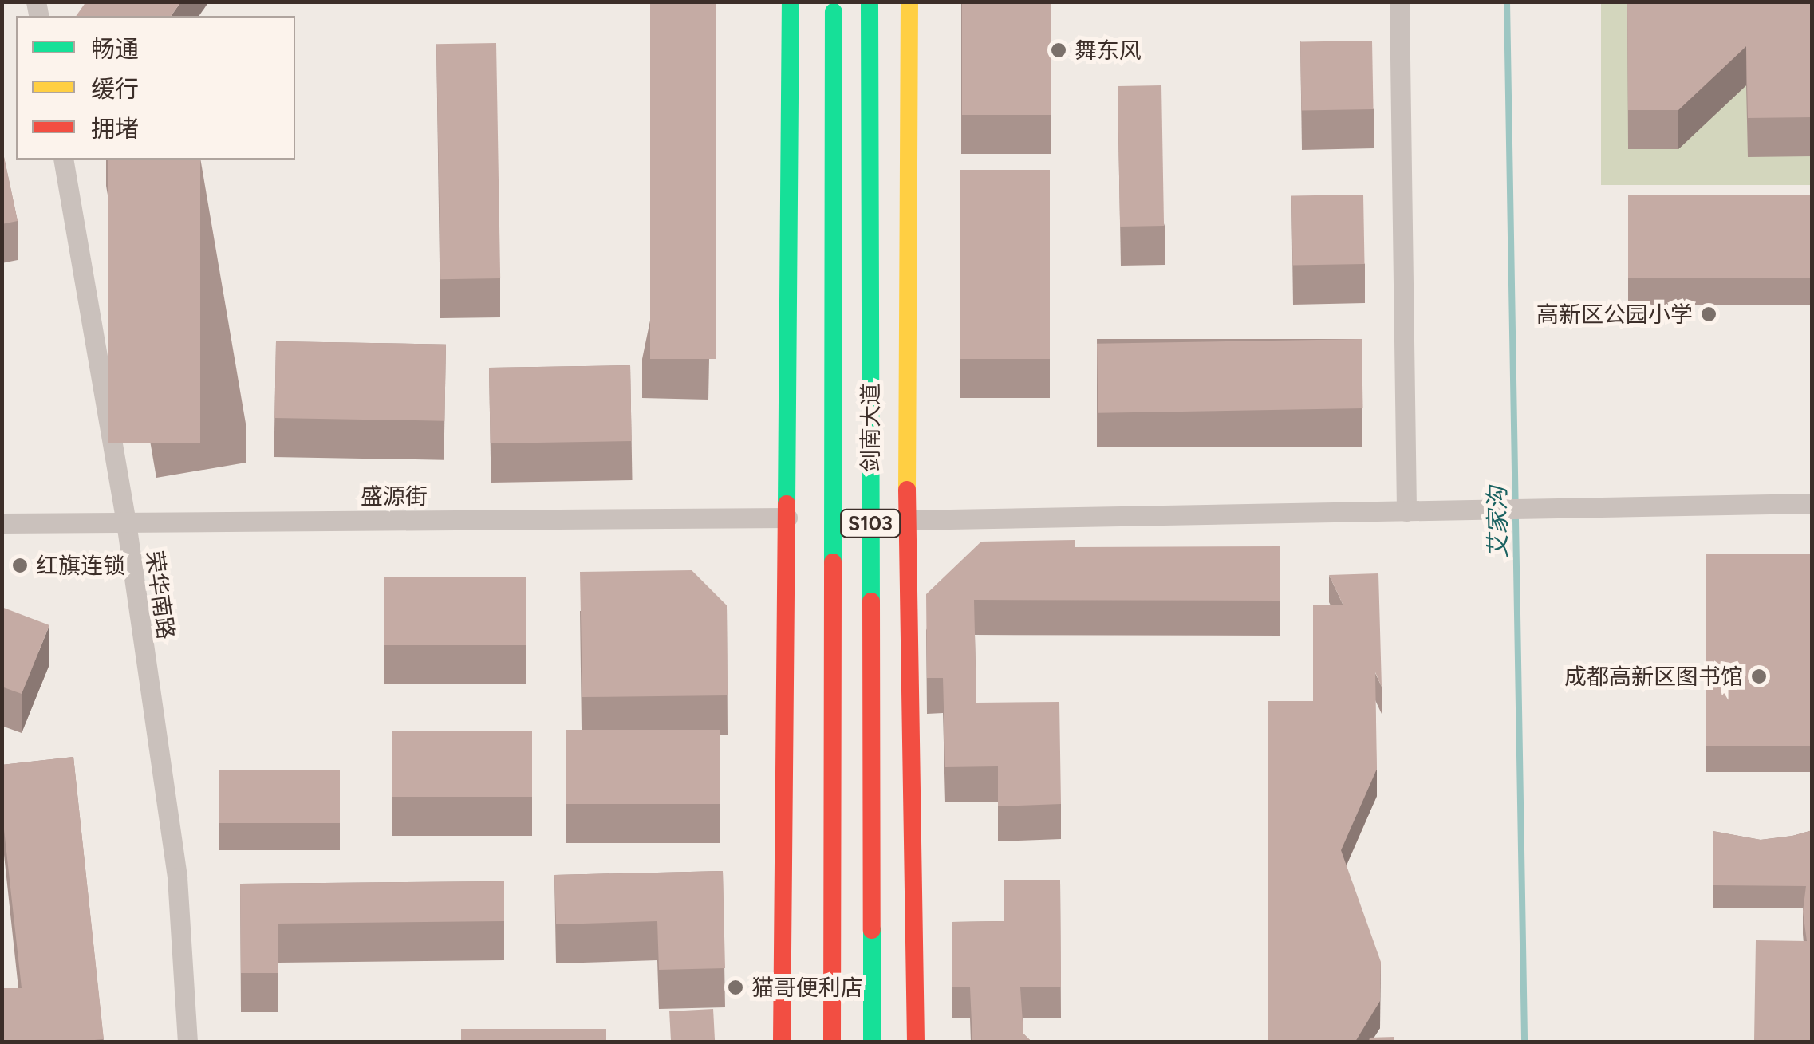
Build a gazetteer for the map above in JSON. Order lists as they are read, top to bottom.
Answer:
{
  "streets": {
    "main road": ["剑南大道", "S103"],
    "street": ["盛源街", "荣华南路"]
  },
  "crossings": [
    ["盛源街", "荣华南路"]
  ],
  "water": ["艾家沟"],
  "places": [
    "舞东风",
    "高新区公园小学",
    "红旗连锁",
    "成都高新区图书馆",
    "猫哥便利店"
  ],
  "legend": ["畅通", "缓行", "拥堵"]
}
